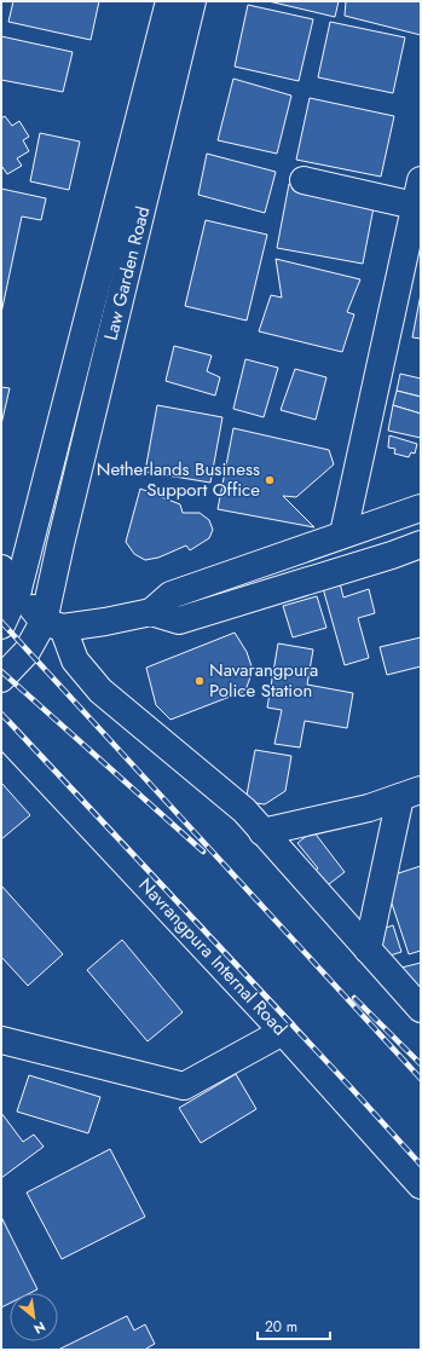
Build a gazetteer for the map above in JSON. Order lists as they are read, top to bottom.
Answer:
{
  "streets": {
    "street": ["Law Garden Road", "Navrangpura Internal Road"]
  },
  "places": ["Netherlands Business Support Office", "Navarangpura Police Station"],
  "scale_bar": "20 m",
  "north": "bottom right"
}
